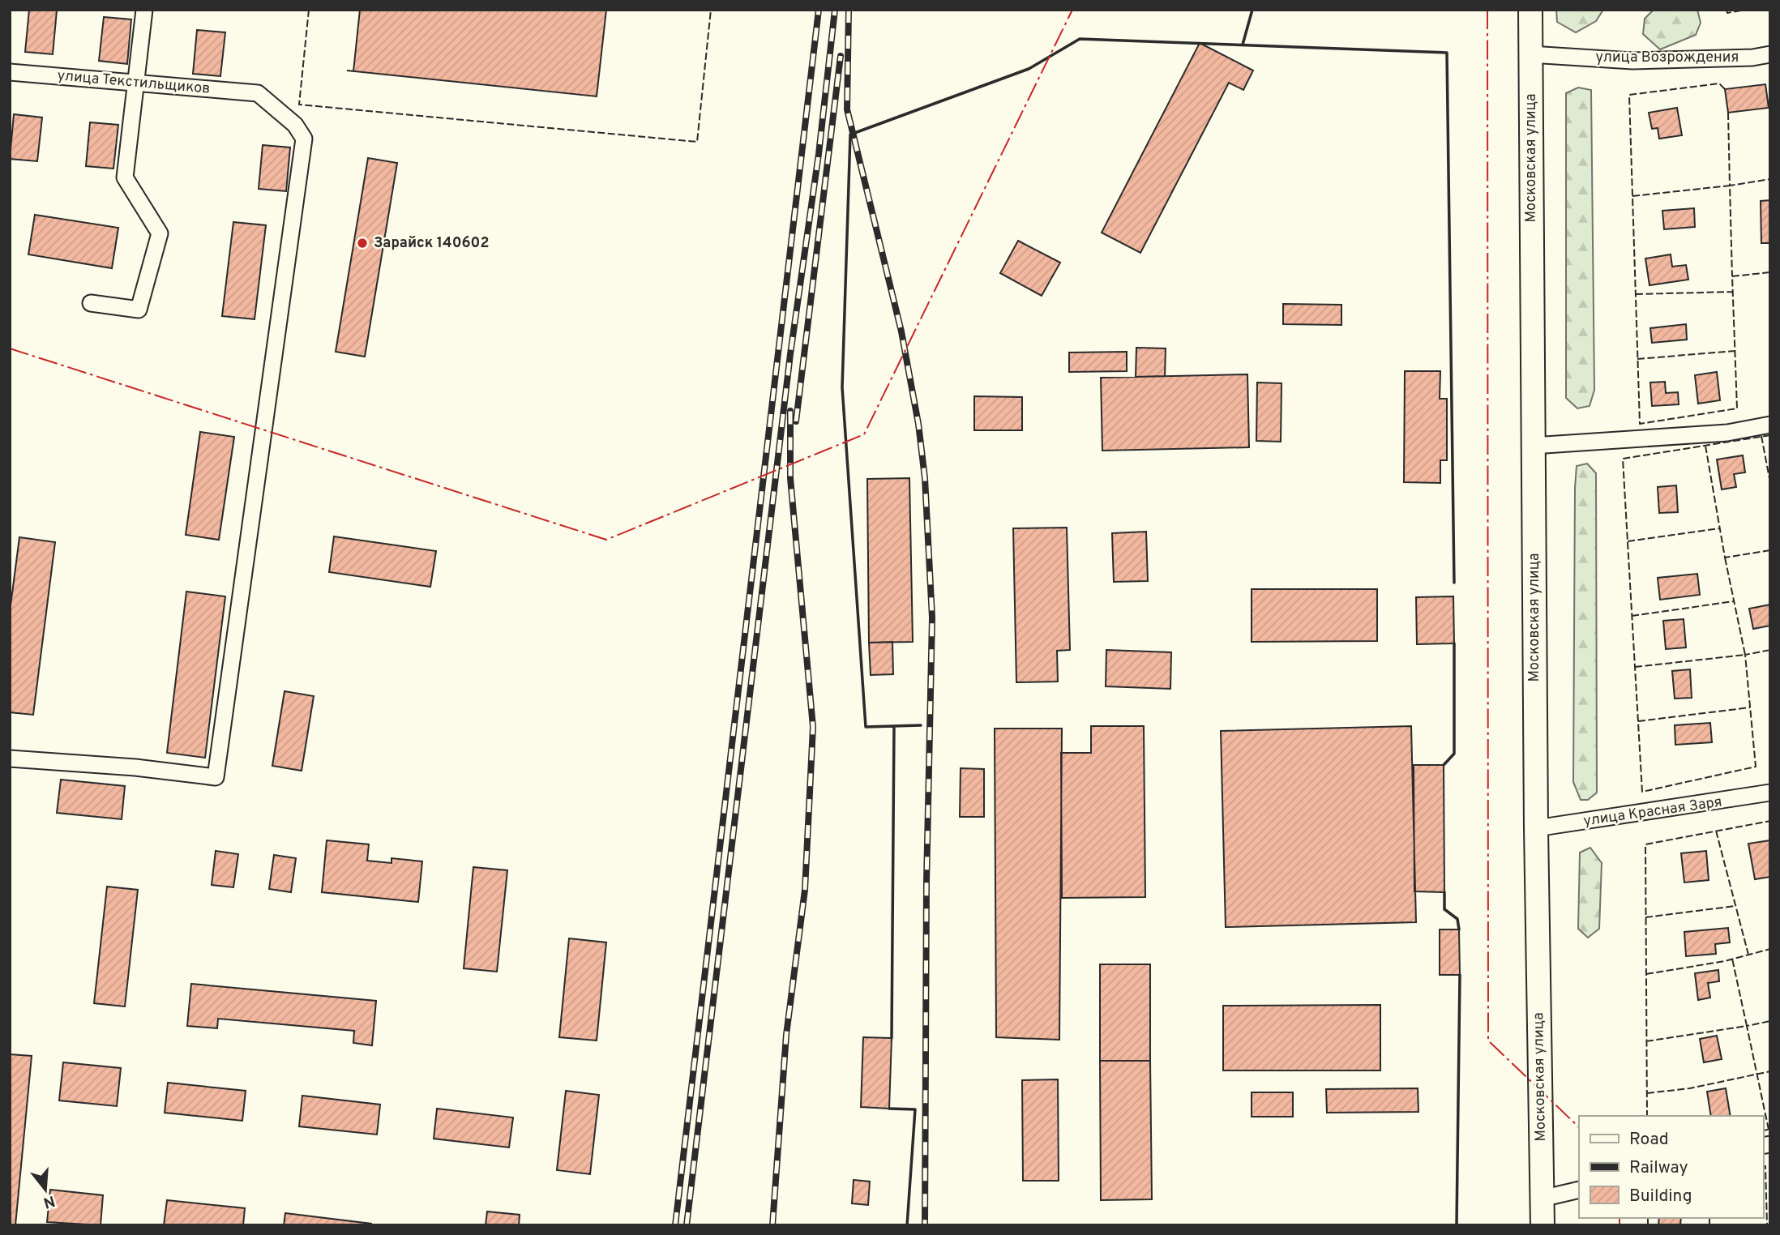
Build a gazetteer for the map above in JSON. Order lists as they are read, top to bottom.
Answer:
{
  "streets": {
    "main road": ["Московская улица"],
    "street": ["улица Возрождения", "улица Текстильщиков", "улица Красная Заря"]
  },
  "crossings": [
    ["улица Возрождения", "Московская улица"],
    ["Московская улица", "улица Красная Заря"]
  ],
  "places": ["Зарайск 140602"],
  "legend": ["Road", "Railway", "Building"],
  "north": "bottom"
}
